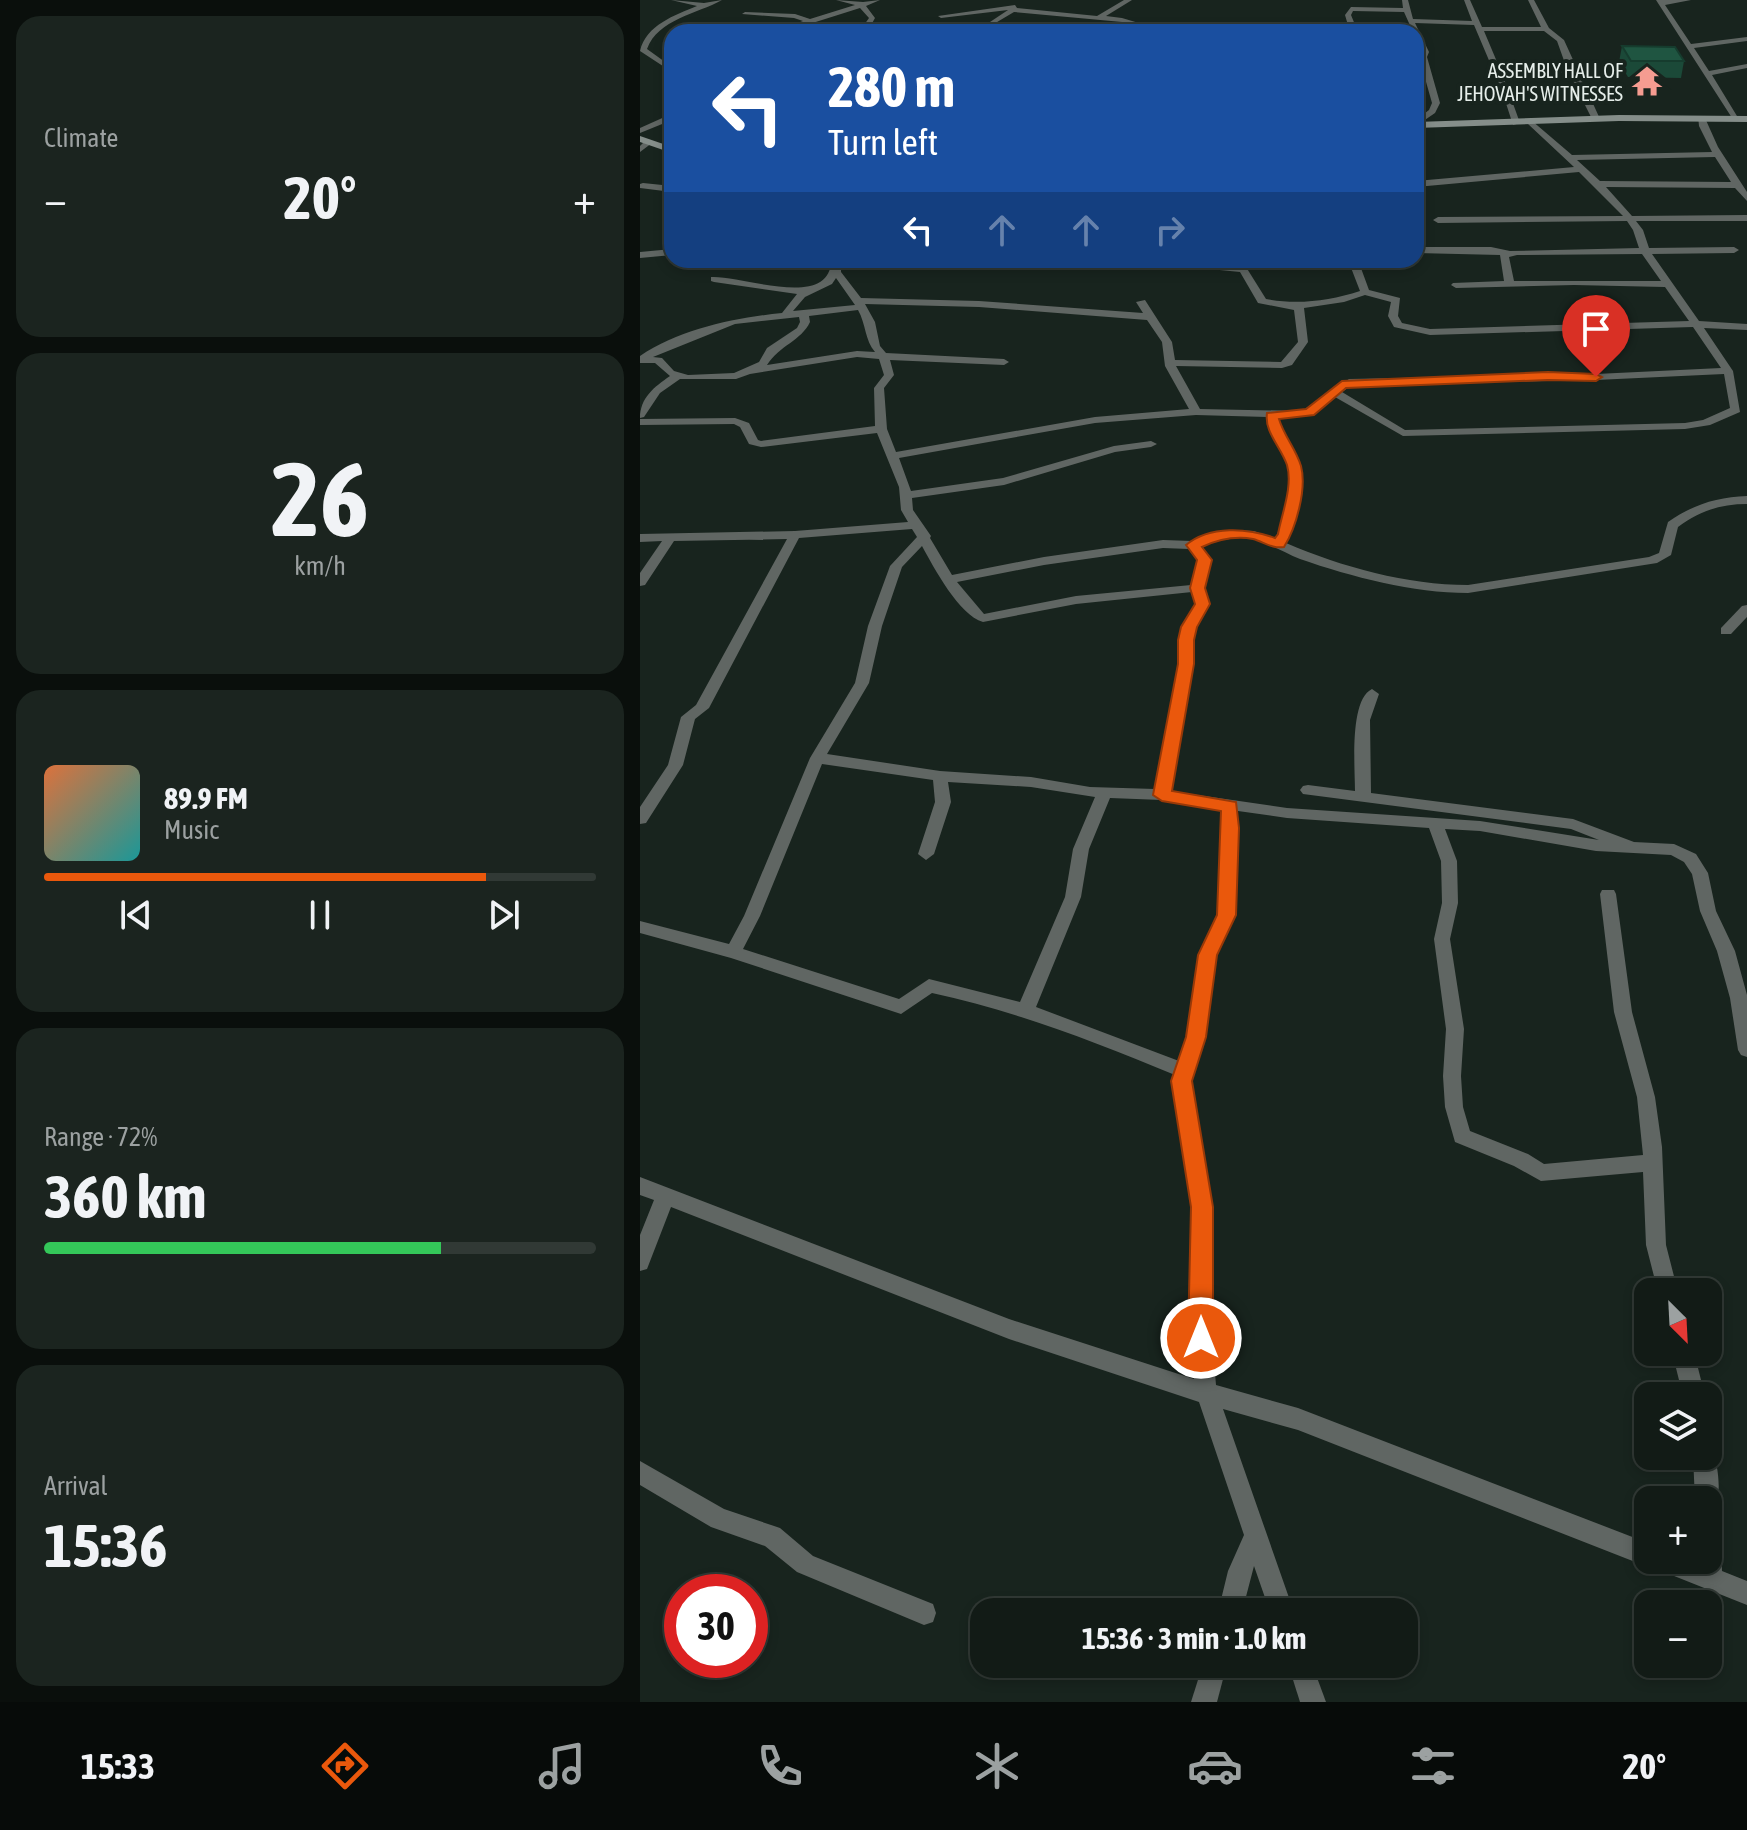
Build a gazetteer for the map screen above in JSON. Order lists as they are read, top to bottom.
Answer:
{
  "places": {
    "temple": ["ASSEMBLY HALL OF JEHOVAH'S WITNESSES"]
  },
  "north": "bottom right",
  "page": {
    "tile": [
      "Climate",
      ["26", "km/h"],
      ["Range · 72%", "360 km"],
      ["Arrival", "15:36"]
    ],
    "turn": ["280 m", "Turn left"],
    "heat": ["−", "20°", "+"],
    "song": ["89.9 FM", "Music"],
    "map_buttons": ["+", "−"],
    "limit": "30",
    "trip": "15:36 · 3 min · 1.0 km",
    "tabs": ["15:33", "20°"]
  }
}
